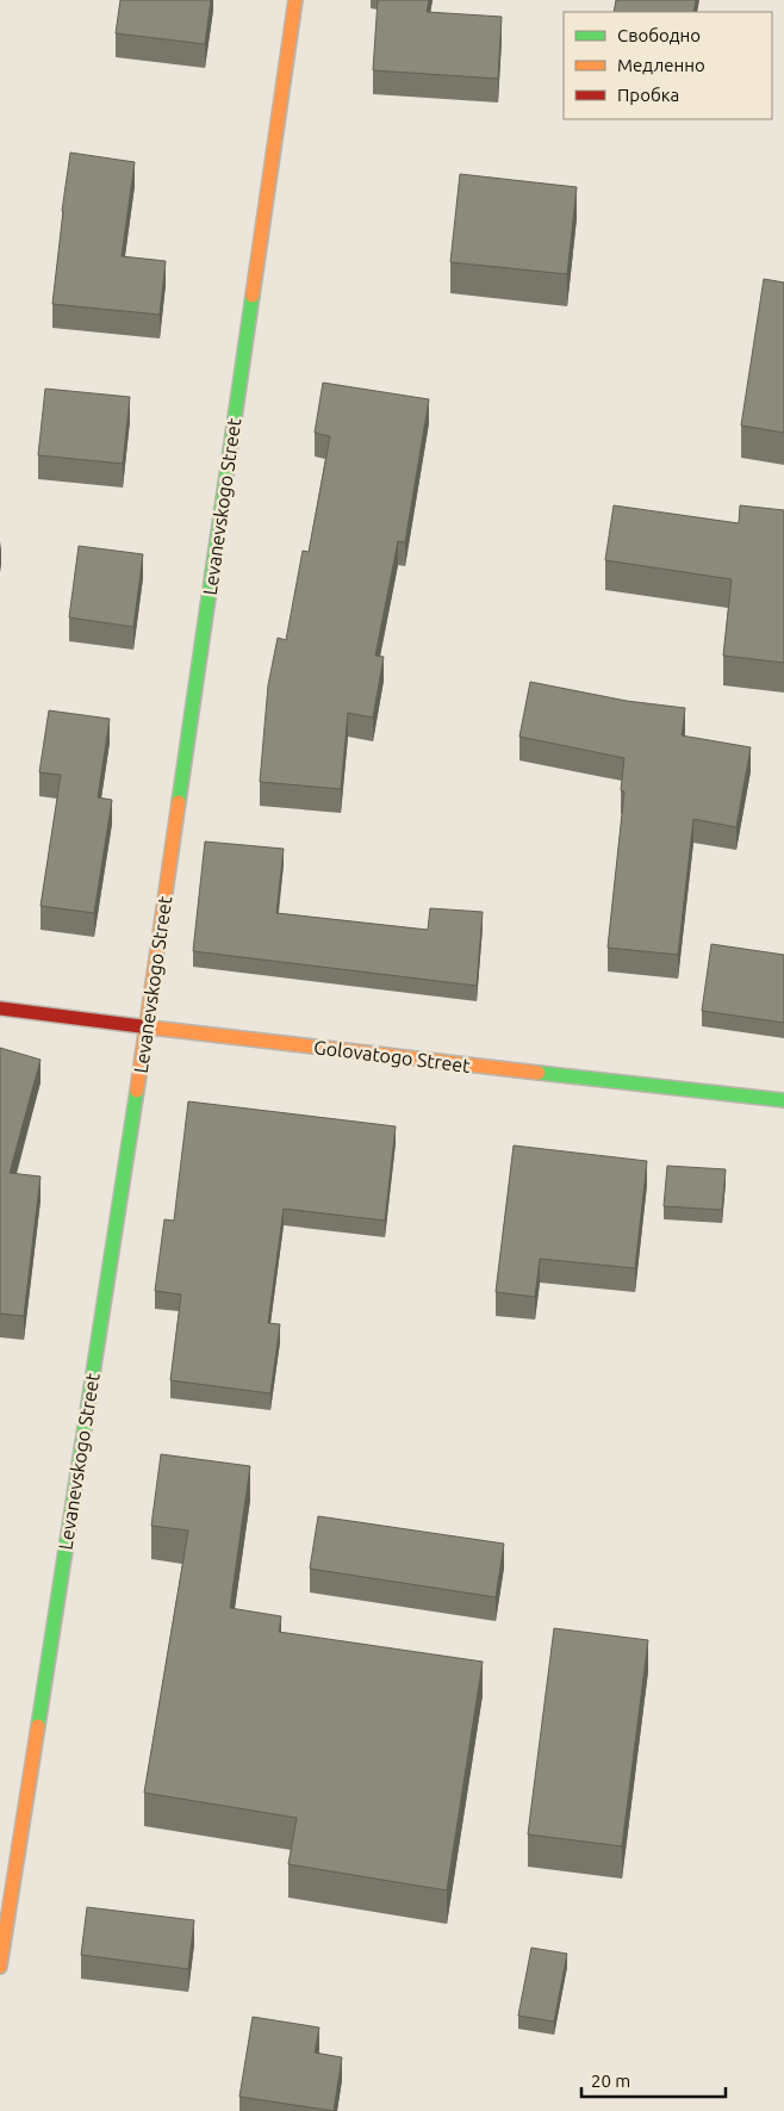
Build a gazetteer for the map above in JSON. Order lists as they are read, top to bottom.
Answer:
{
  "streets": {
    "street": ["Levanevskogo Street", "Golovatogo Street"]
  },
  "crossings": [
    ["Levanevskogo Street", "Golovatogo Street"]
  ],
  "legend": ["Свободно", "Медленно", "Пробка"],
  "scale_bar": "20 m"
}
